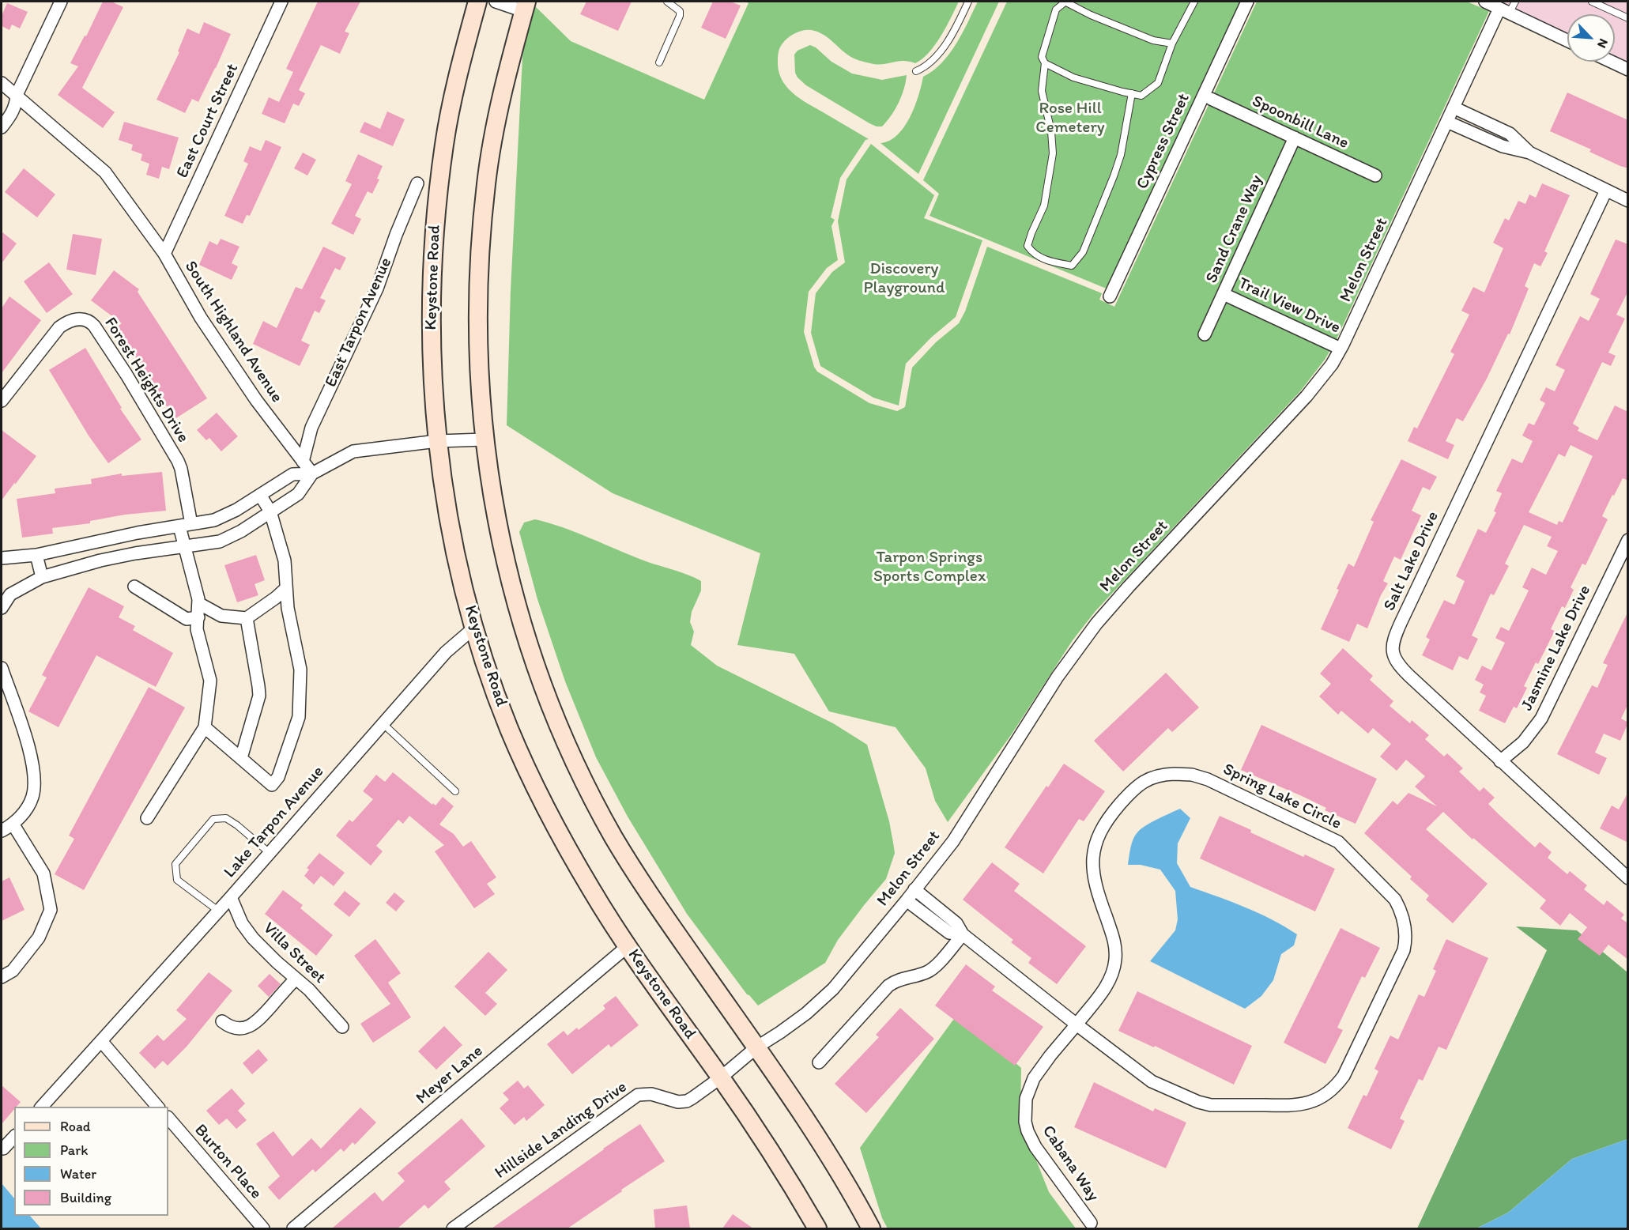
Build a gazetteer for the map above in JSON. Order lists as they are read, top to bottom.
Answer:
{
  "streets": {
    "main road": ["Keystone Road"],
    "street": [
      "East Court Street",
      "Spoonbill Lane",
      "Cypress Street",
      "Sand Crane Way",
      "Melon Street",
      "Trail View Drive",
      "East Tarpon Avenue",
      "South Highland Avenue",
      "Forest Heights Drive",
      "Salt Lake Drive",
      "Jasmine Lake Drive",
      "Spring Lake Circle",
      "Lake Tarpon Avenue",
      "Villa Street",
      "Meyer Lane",
      "Hillside Landing Drive",
      "Burton Place",
      "Cabana Way"
    ]
  },
  "crossings": [
    ["East Court Street", "South Highland Avenue"],
    ["Spoonbill Lane", "Sand Crane Way"],
    ["Sand Crane Way", "Trail View Drive"],
    ["Melon Street", "Keystone Road"],
    ["Melon Street", "Trail View Drive"],
    ["Melon Street", "Spring Lake Circle"],
    ["Melon Street", "Hillside Landing Drive"],
    ["Keystone Road", "Lake Tarpon Avenue"],
    ["Keystone Road", "Meyer Lane"],
    ["Keystone Road", "Hillside Landing Drive"],
    ["East Tarpon Avenue", "South Highland Avenue"],
    ["Salt Lake Drive", "Jasmine Lake Drive"],
    ["Spring Lake Circle", "Cabana Way"],
    ["Lake Tarpon Avenue", "Villa Street"]
  ],
  "parks": ["Rose Hill Cemetery", "Discovery Playground", "Tarpon Springs Sports Complex"],
  "legend": [
    "Road",
    "Park",
    "Water",
    "Building"
  ],
  "north": "bottom right"
}
